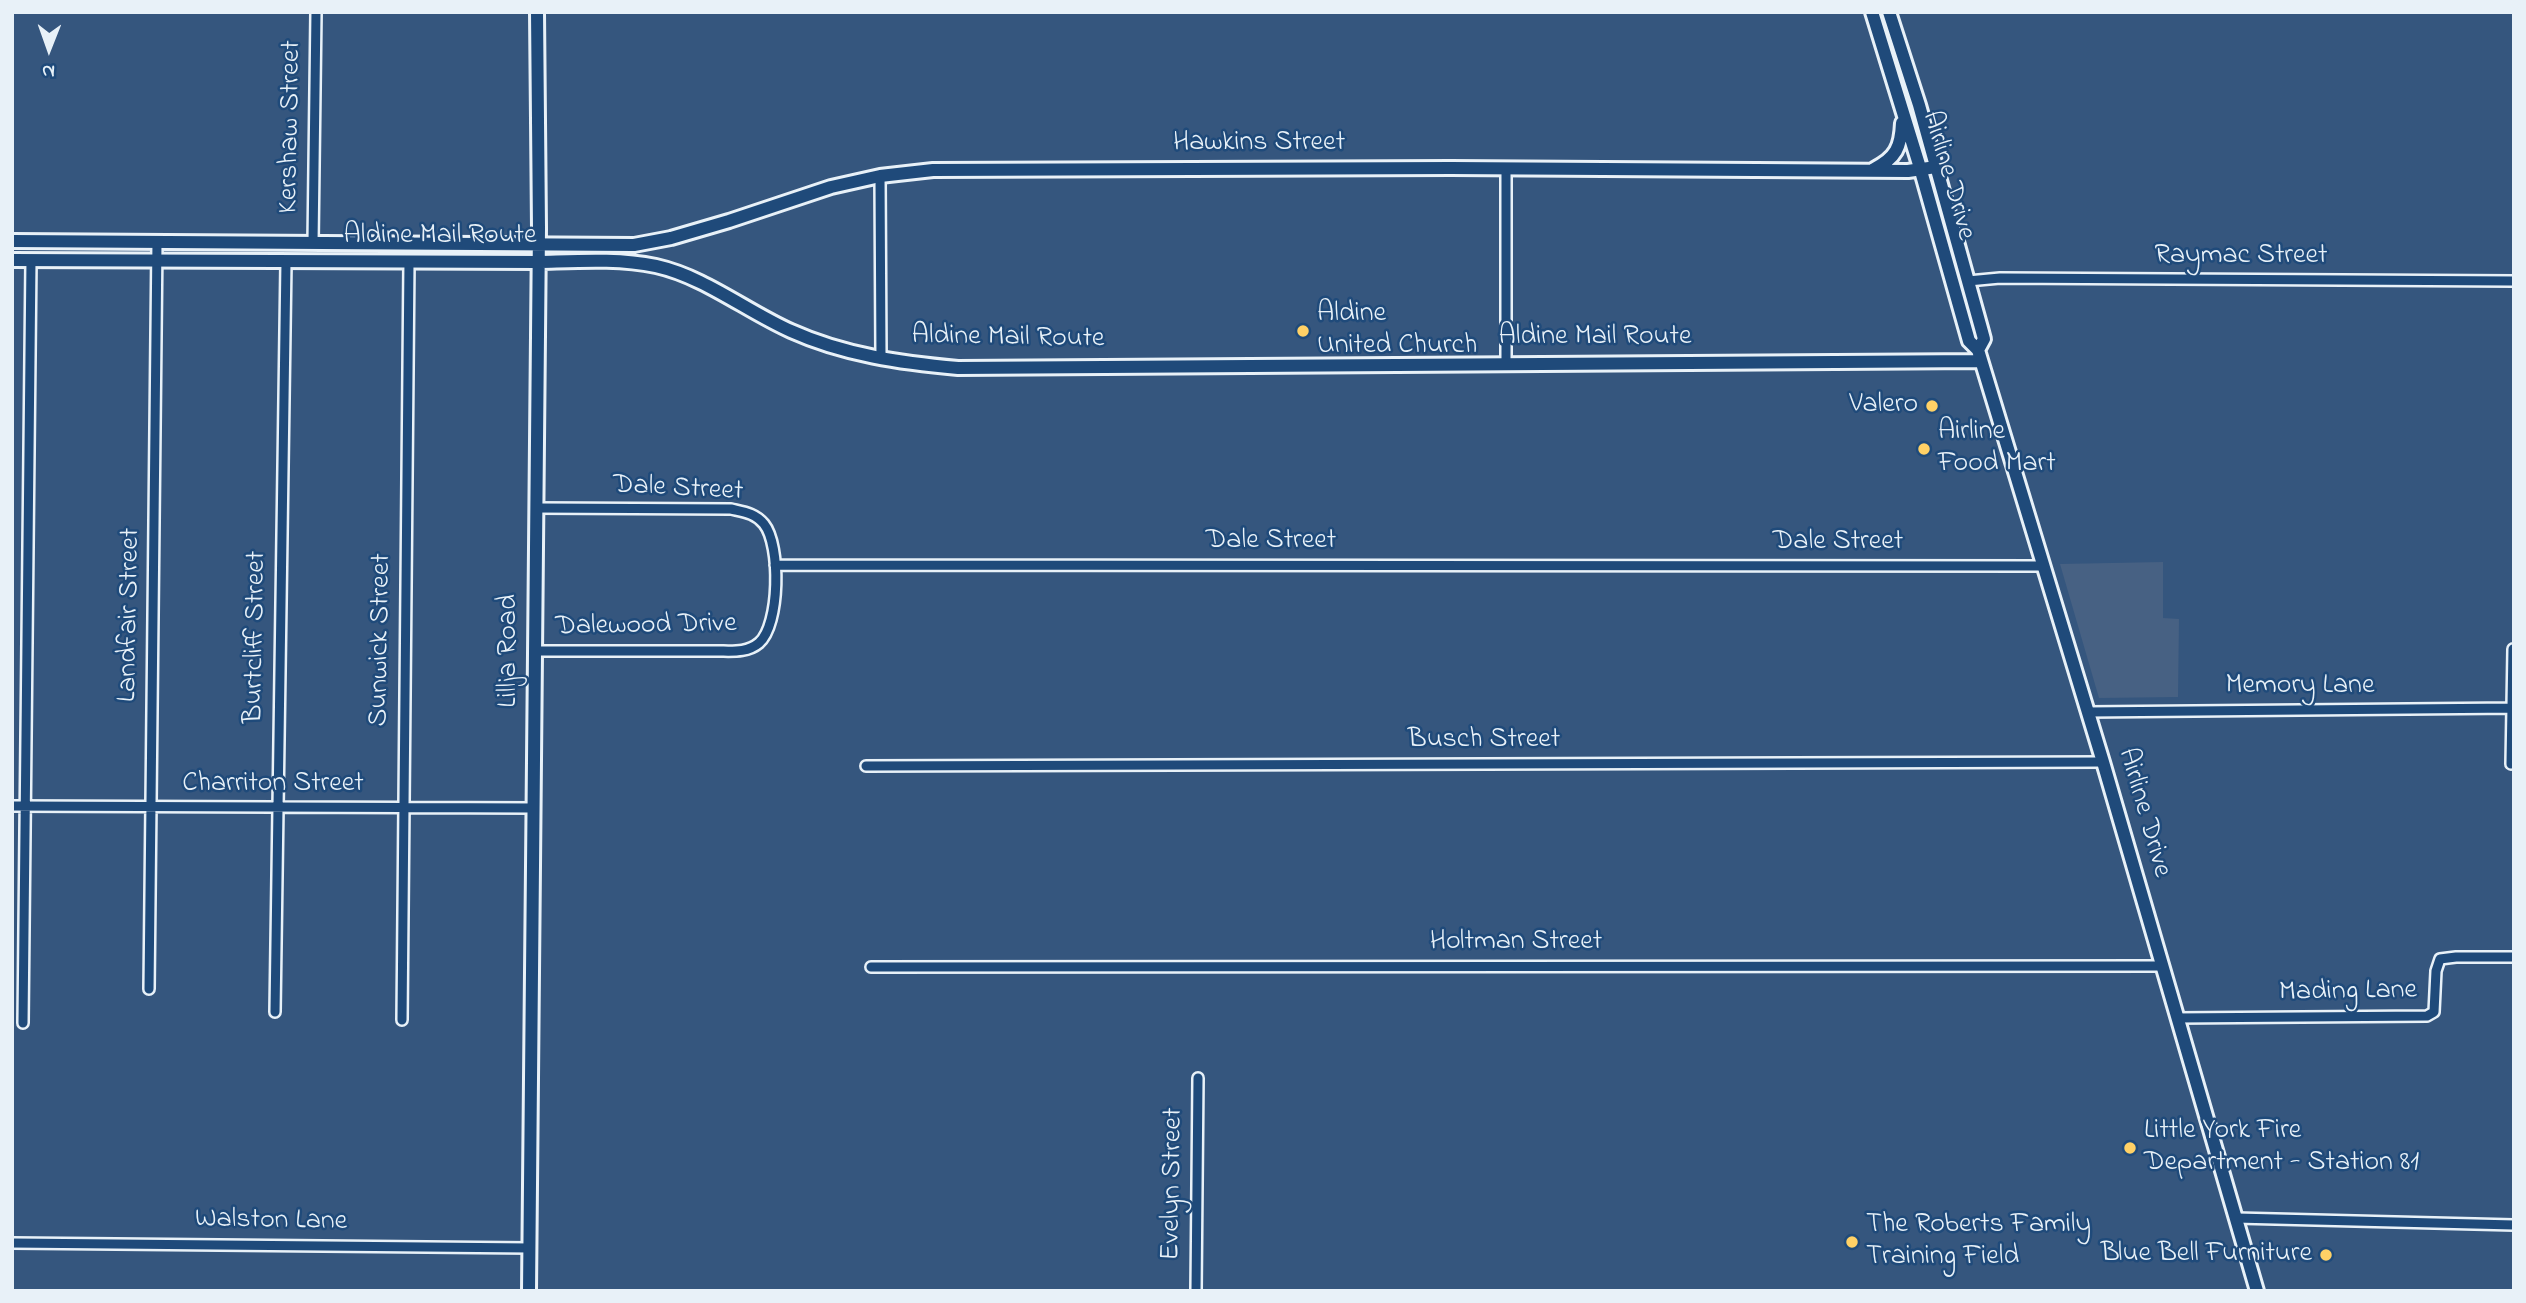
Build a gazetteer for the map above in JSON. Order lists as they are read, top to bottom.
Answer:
{
  "streets": {
    "main road": [
      "Hawkins Street",
      "Airline Drive",
      "Aldine Mail Route",
      "Lillja Road"
    ],
    "street": [
      "Kershaw Street",
      "Raymac Street",
      "Dale Street",
      "Landfair Street",
      "Dalewood Drive",
      "Burtcliff Street",
      "Sunwick Street",
      "Memory Lane",
      "Busch Street",
      "Charriton Street",
      "Holtman Street",
      "Mading Lane",
      "Evelyn Street",
      "Walston Lane"
    ]
  },
  "crossings": [
    ["Kershaw Street", "Aldine Mail Route"],
    ["Hawkins Street", "Airline Drive"],
    ["Hawkins Street", "Aldine Mail Route"],
    ["Airline Drive", "Aldine Mail Route"],
    ["Airline Drive", "Raymac Street"],
    ["Airline Drive", "Dale Street"],
    ["Airline Drive", "Memory Lane"],
    ["Airline Drive", "Busch Street"],
    ["Airline Drive", "Holtman Street"],
    ["Airline Drive", "Mading Lane"],
    ["Aldine Mail Route", "Landfair Street"],
    ["Aldine Mail Route", "Burtcliff Street"],
    ["Aldine Mail Route", "Sunwick Street"],
    ["Aldine Mail Route", "Lillja Road"],
    ["Dale Street", "Dalewood Drive"],
    ["Dale Street", "Lillja Road"],
    ["Landfair Street", "Charriton Street"],
    ["Dalewood Drive", "Lillja Road"],
    ["Burtcliff Street", "Charriton Street"],
    ["Sunwick Street", "Charriton Street"],
    ["Lillja Road", "Charriton Street"],
    ["Lillja Road", "Walston Lane"]
  ],
  "places": [
    "Aldine United Church",
    "Valero",
    "Airline Food Mart",
    "Little York Fire Department - Station 81",
    "The Roberts Family Training Field",
    "Blue Bell Furniture"
  ],
  "north": "bottom"
}
